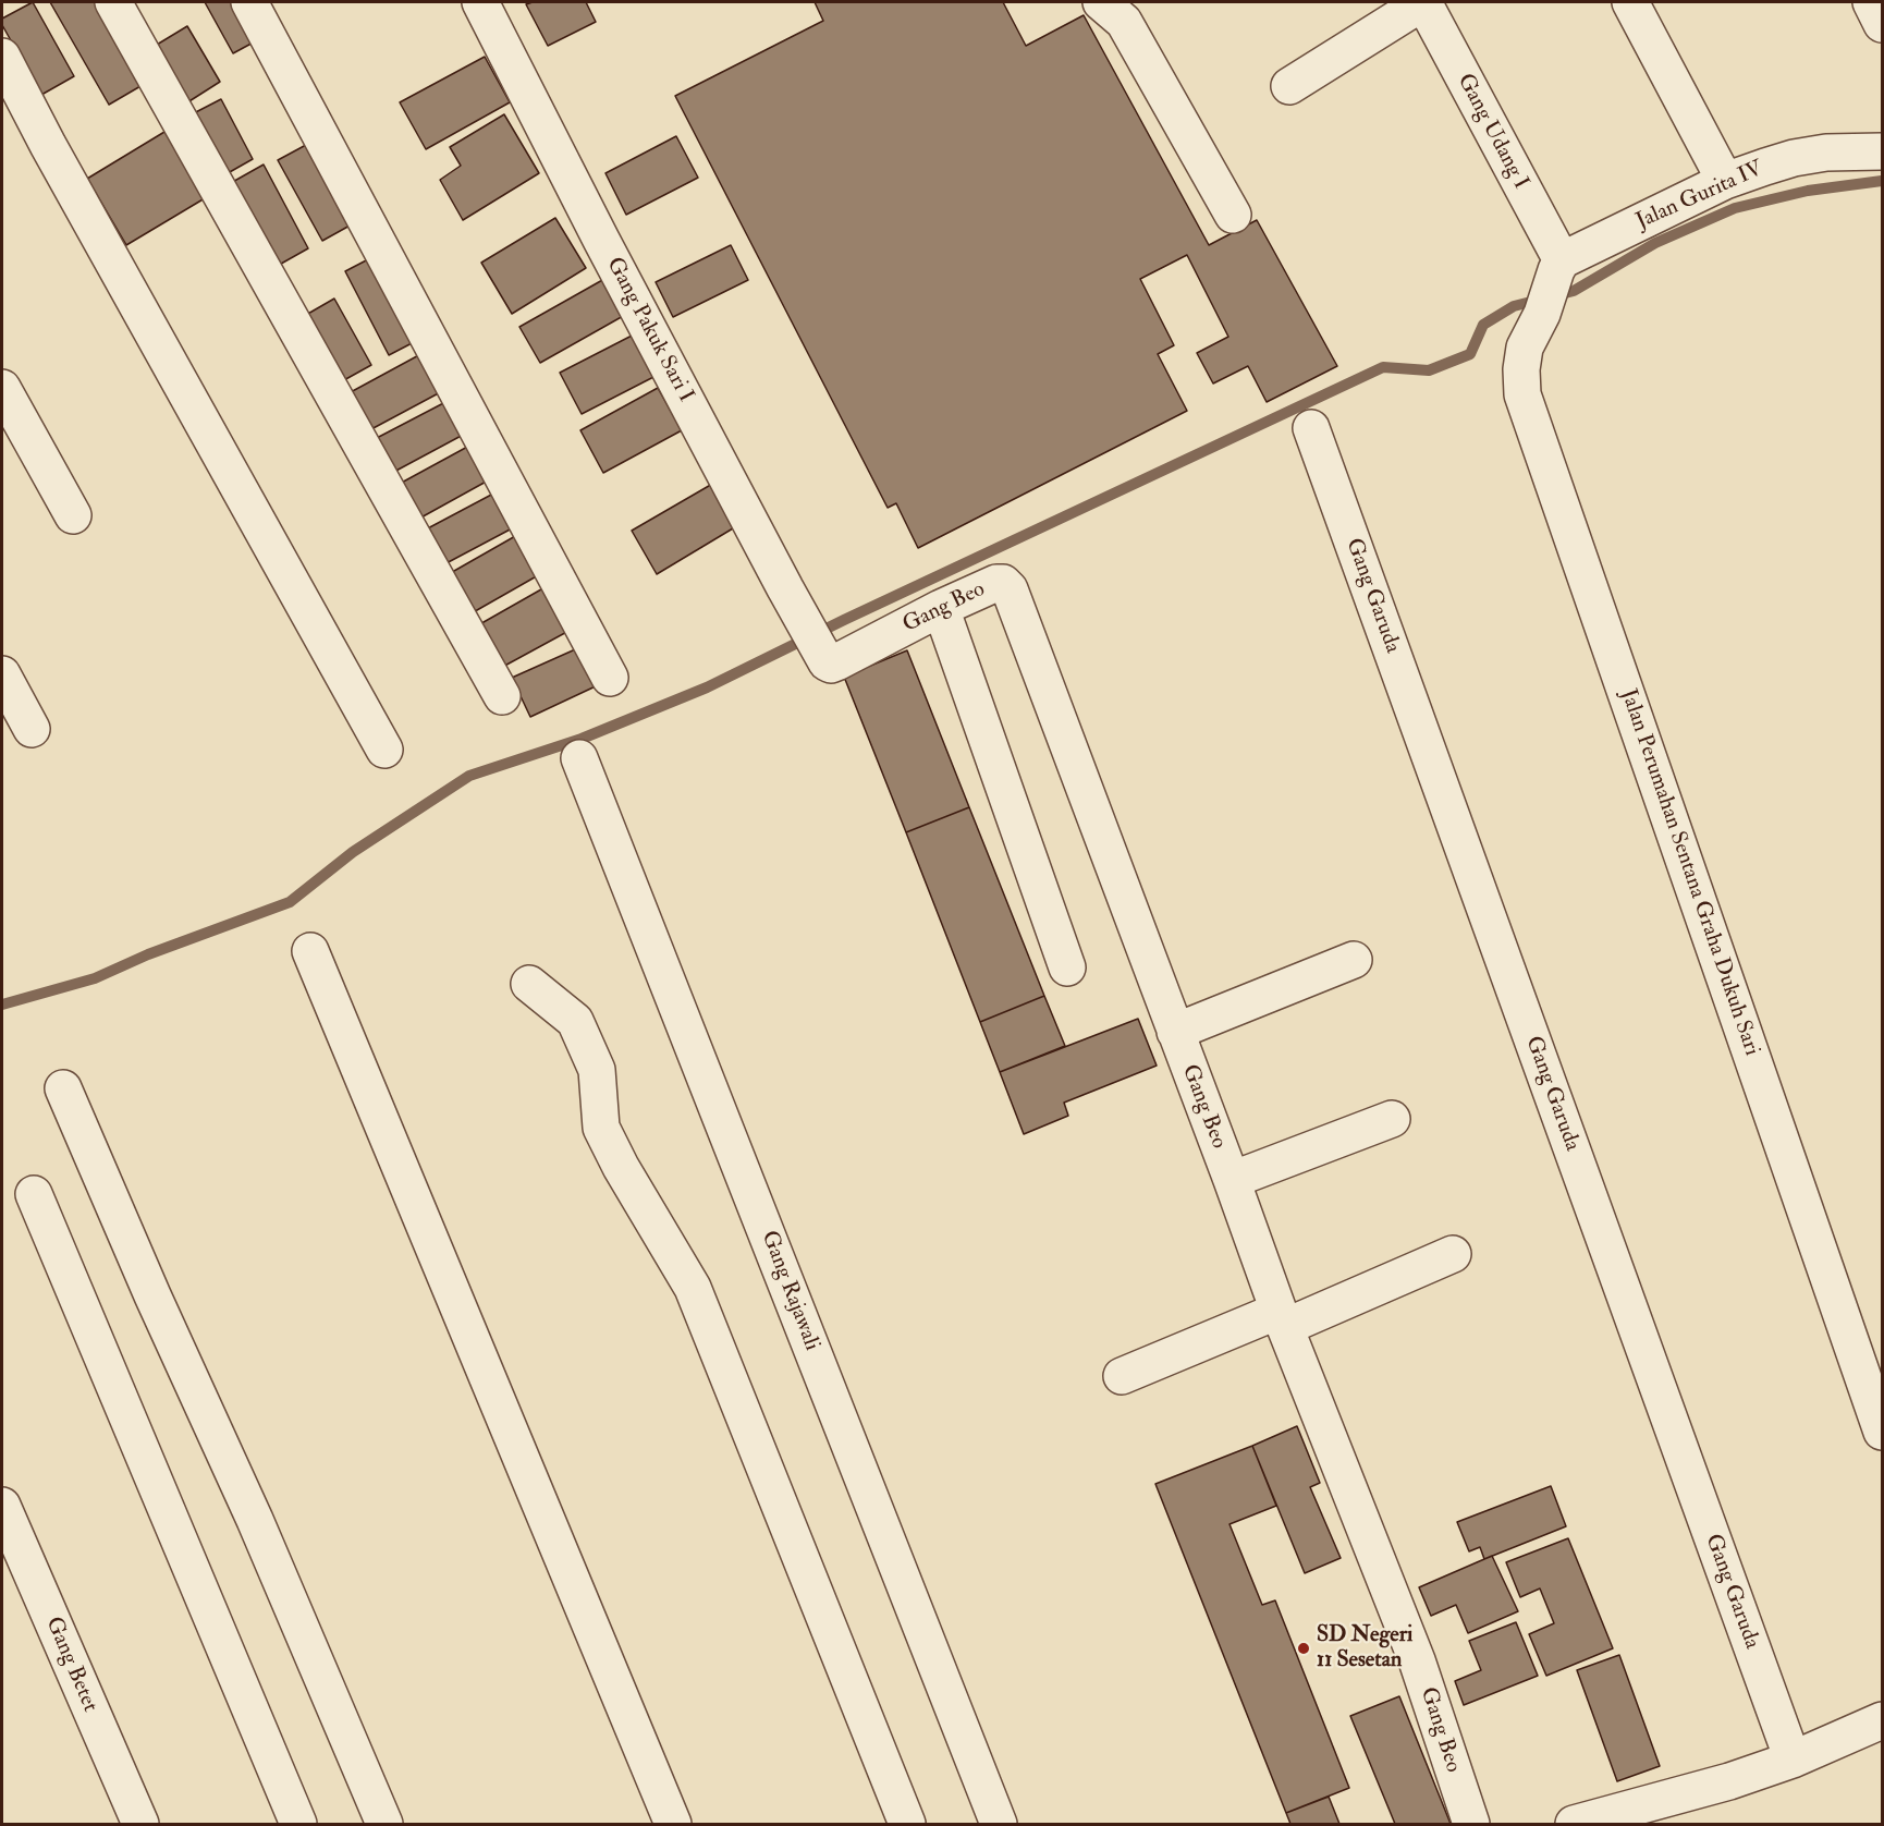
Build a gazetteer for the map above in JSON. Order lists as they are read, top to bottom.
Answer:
{
  "streets": {
    "street": [
      "Gang Udang I",
      "Jalan Gurita IV",
      "Gang Pakuk Sari I",
      "Gang Garuda",
      "Gang Beo",
      "Jalan Perumahan Sentana Graha Dukuh Sari",
      "Gang Rajawali",
      "Gang Betet"
    ]
  },
  "crossings": [
    ["Gang Udang I", "Jalan Gurita IV"],
    ["Gang Udang I", "Jalan Perumahan Sentana Graha Dukuh Sari"],
    ["Jalan Gurita IV", "Jalan Perumahan Sentana Graha Dukuh Sari"],
    ["Gang Pakuk Sari I", "Gang Beo"]
  ],
  "places": ["SD Negeri 11 Sesetan"]
}
